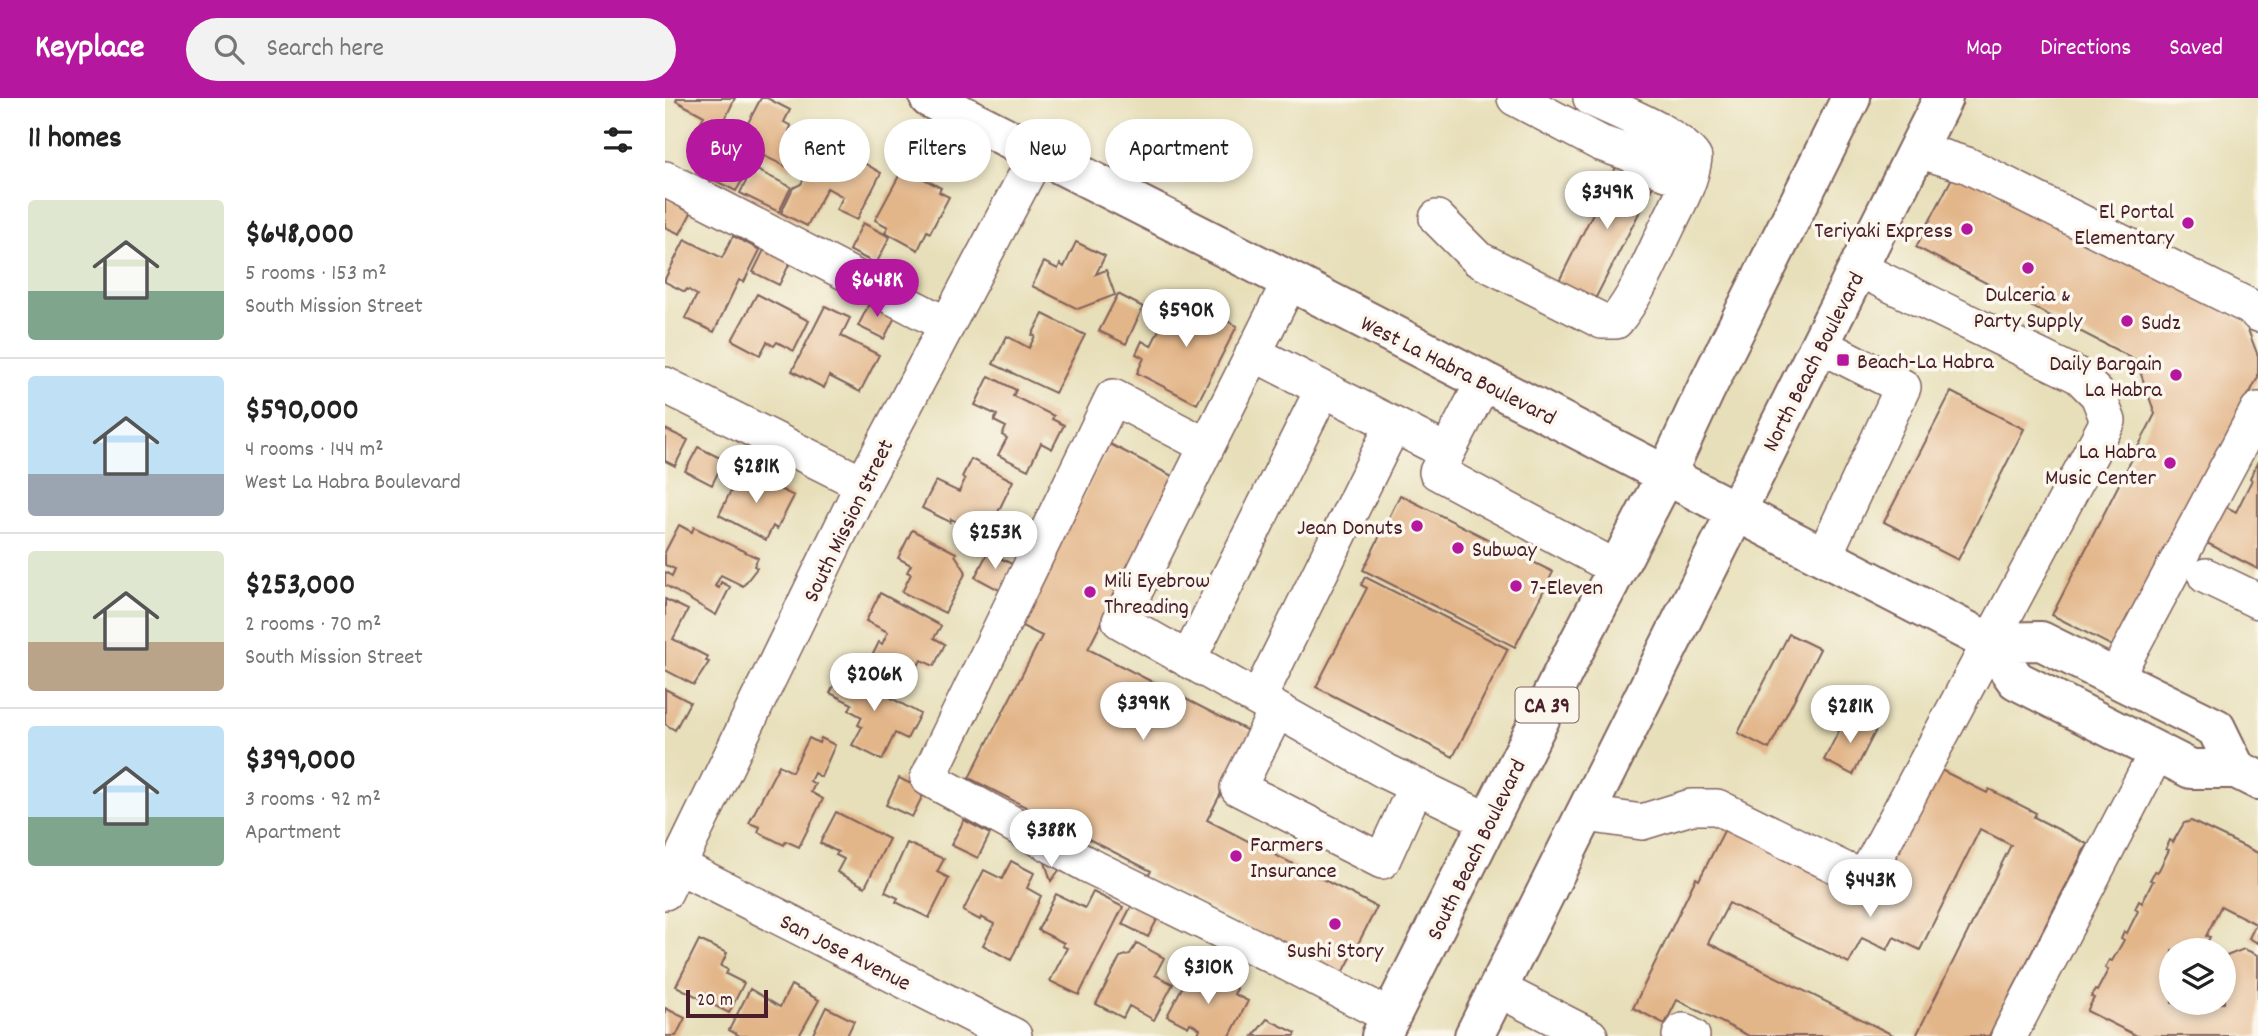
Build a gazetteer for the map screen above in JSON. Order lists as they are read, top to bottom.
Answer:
{
  "streets": {
    "main road": [
      "North Beach Boulevard",
      "West La Habra Boulevard",
      "CA 39",
      "South Beach Boulevard"
    ],
    "street": ["South Mission Street", "San Jose Avenue"]
  },
  "crossings": [
    ["North Beach Boulevard", "West La Habra Boulevard"],
    ["West La Habra Boulevard", "CA 39"],
    ["West La Habra Boulevard", "South Beach Boulevard"],
    ["South Mission Street", "San Jose Avenue"],
    ["CA 39", "South Beach Boulevard"]
  ],
  "places": {
    "other": [
      "El Portal Elementary",
      "Teriyaki Express",
      "Dulceria & Party Supply",
      "Sudz",
      "Daily Bargain La Habra",
      "La Habra Music Center",
      "Jean Donuts",
      "Subway",
      "7-Eleven",
      "Mili Eyebrow Threading",
      "Farmers Insurance",
      "Sushi Story"
    ],
    "transit": ["Beach-La Habra"]
  },
  "scale_bar": "20 m",
  "page": {
    "header": "Keyplace",
    "search": "Search here",
    "nav": ["Map", "Directions", "Saved"],
    "heading": "11 homes",
    "chip": [
      "Buy",
      "Rent",
      "Filters",
      "New",
      "Apartment"
    ],
    "price": [
      "$349K",
      "$648K",
      "$590K",
      "$281K",
      "$253K",
      "$206K",
      "$399K",
      "$281K",
      "$388K",
      "$443K",
      "$310K"
    ],
    "list": [
      {
        "name": "$648,000",
        "note": "5 rooms · 153 m² · South Mission Street"
      },
      {
        "name": "$590,000",
        "note": "4 rooms · 144 m² · West La Habra Boulevard"
      },
      {
        "name": "$253,000",
        "note": "2 rooms · 70 m² · South Mission Street"
      },
      {
        "name": "$399,000",
        "note": "3 rooms · 92 m² · Apartment"
      }
    ],
    "scale": "20 m"
  }
}
